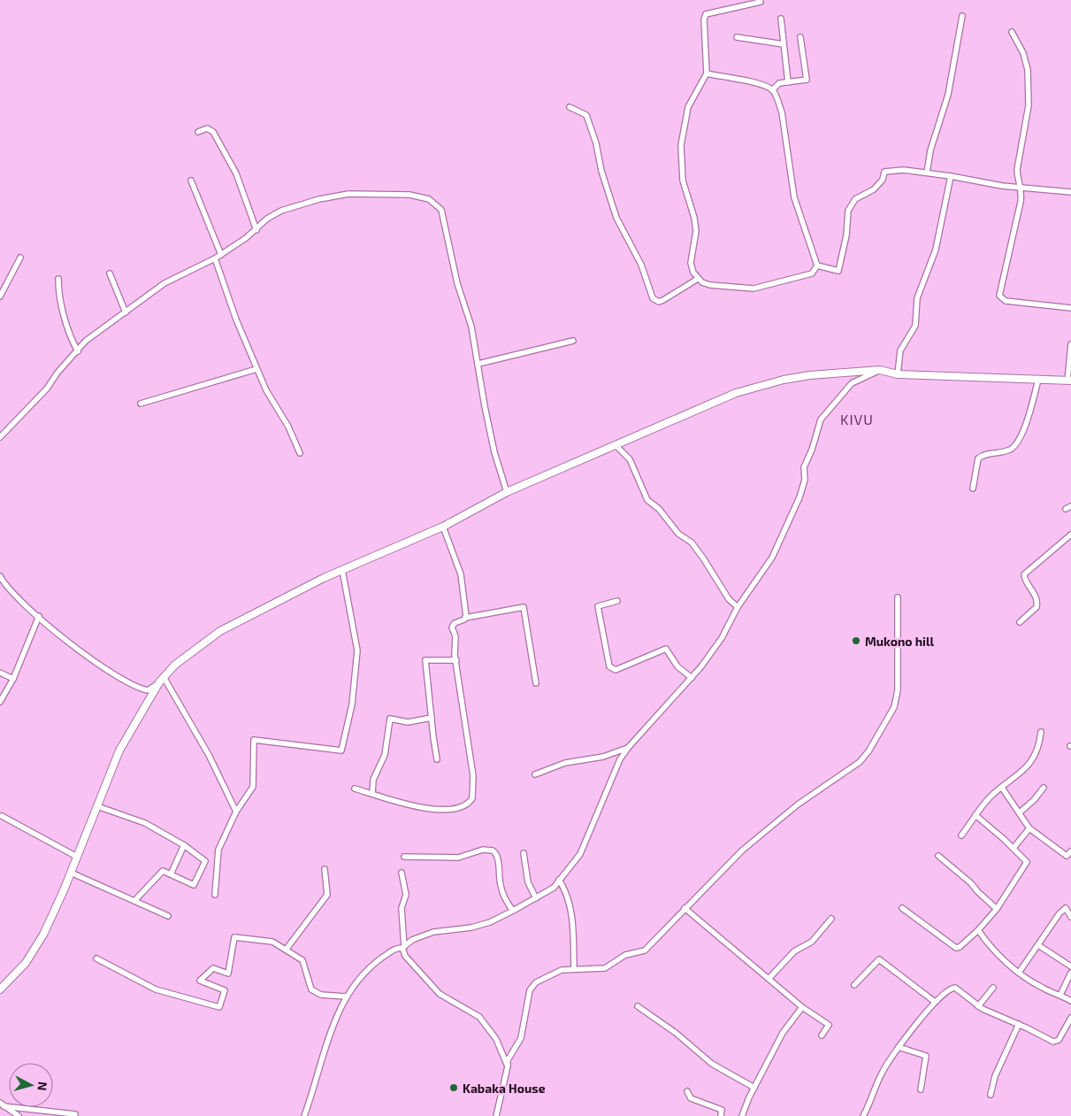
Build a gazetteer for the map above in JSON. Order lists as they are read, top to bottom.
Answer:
{
  "districts": ["KIVU"],
  "places": ["Mukono hill", "Kabaka House"],
  "north": "right"
}
